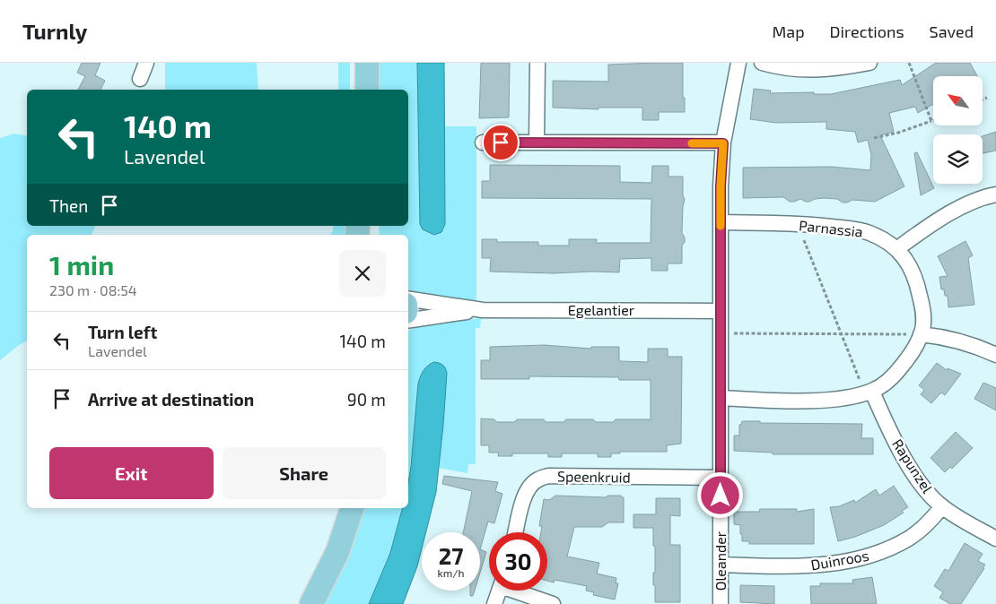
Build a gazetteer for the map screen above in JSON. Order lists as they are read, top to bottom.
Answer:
{
  "streets": {
    "street": [
      "Parnassia",
      "Egelantier",
      "Rapunzel",
      "Speenkruid",
      "Duinroos",
      "Oleander"
    ]
  },
  "crossings": [
    ["Parnassia", "Rapunzel"],
    ["Parnassia", "Oleander"],
    ["Egelantier", "Oleander"],
    ["Rapunzel", "Duinroos"],
    ["Speenkruid", "Oleander"],
    ["Duinroos", "Oleander"]
  ],
  "north": "top left",
  "page": {
    "header": "Turnly",
    "nav": ["Map", "Directions", "Saved"],
    "turn": ["140 m", "Lavendel"],
    "then": "Then",
    "heading": ["1 min", "230 m · 08:54"],
    "list": [
      {
        "name": "Turn left",
        "note": "Lavendel",
        "value": "140 m"
      },
      {
        "name": "Arrive at destination",
        "value": "90 m"
      }
    ],
    "buttons": ["Exit", "Share"],
    "speed": "27 km/h",
    "limit": "30"
  }
}
